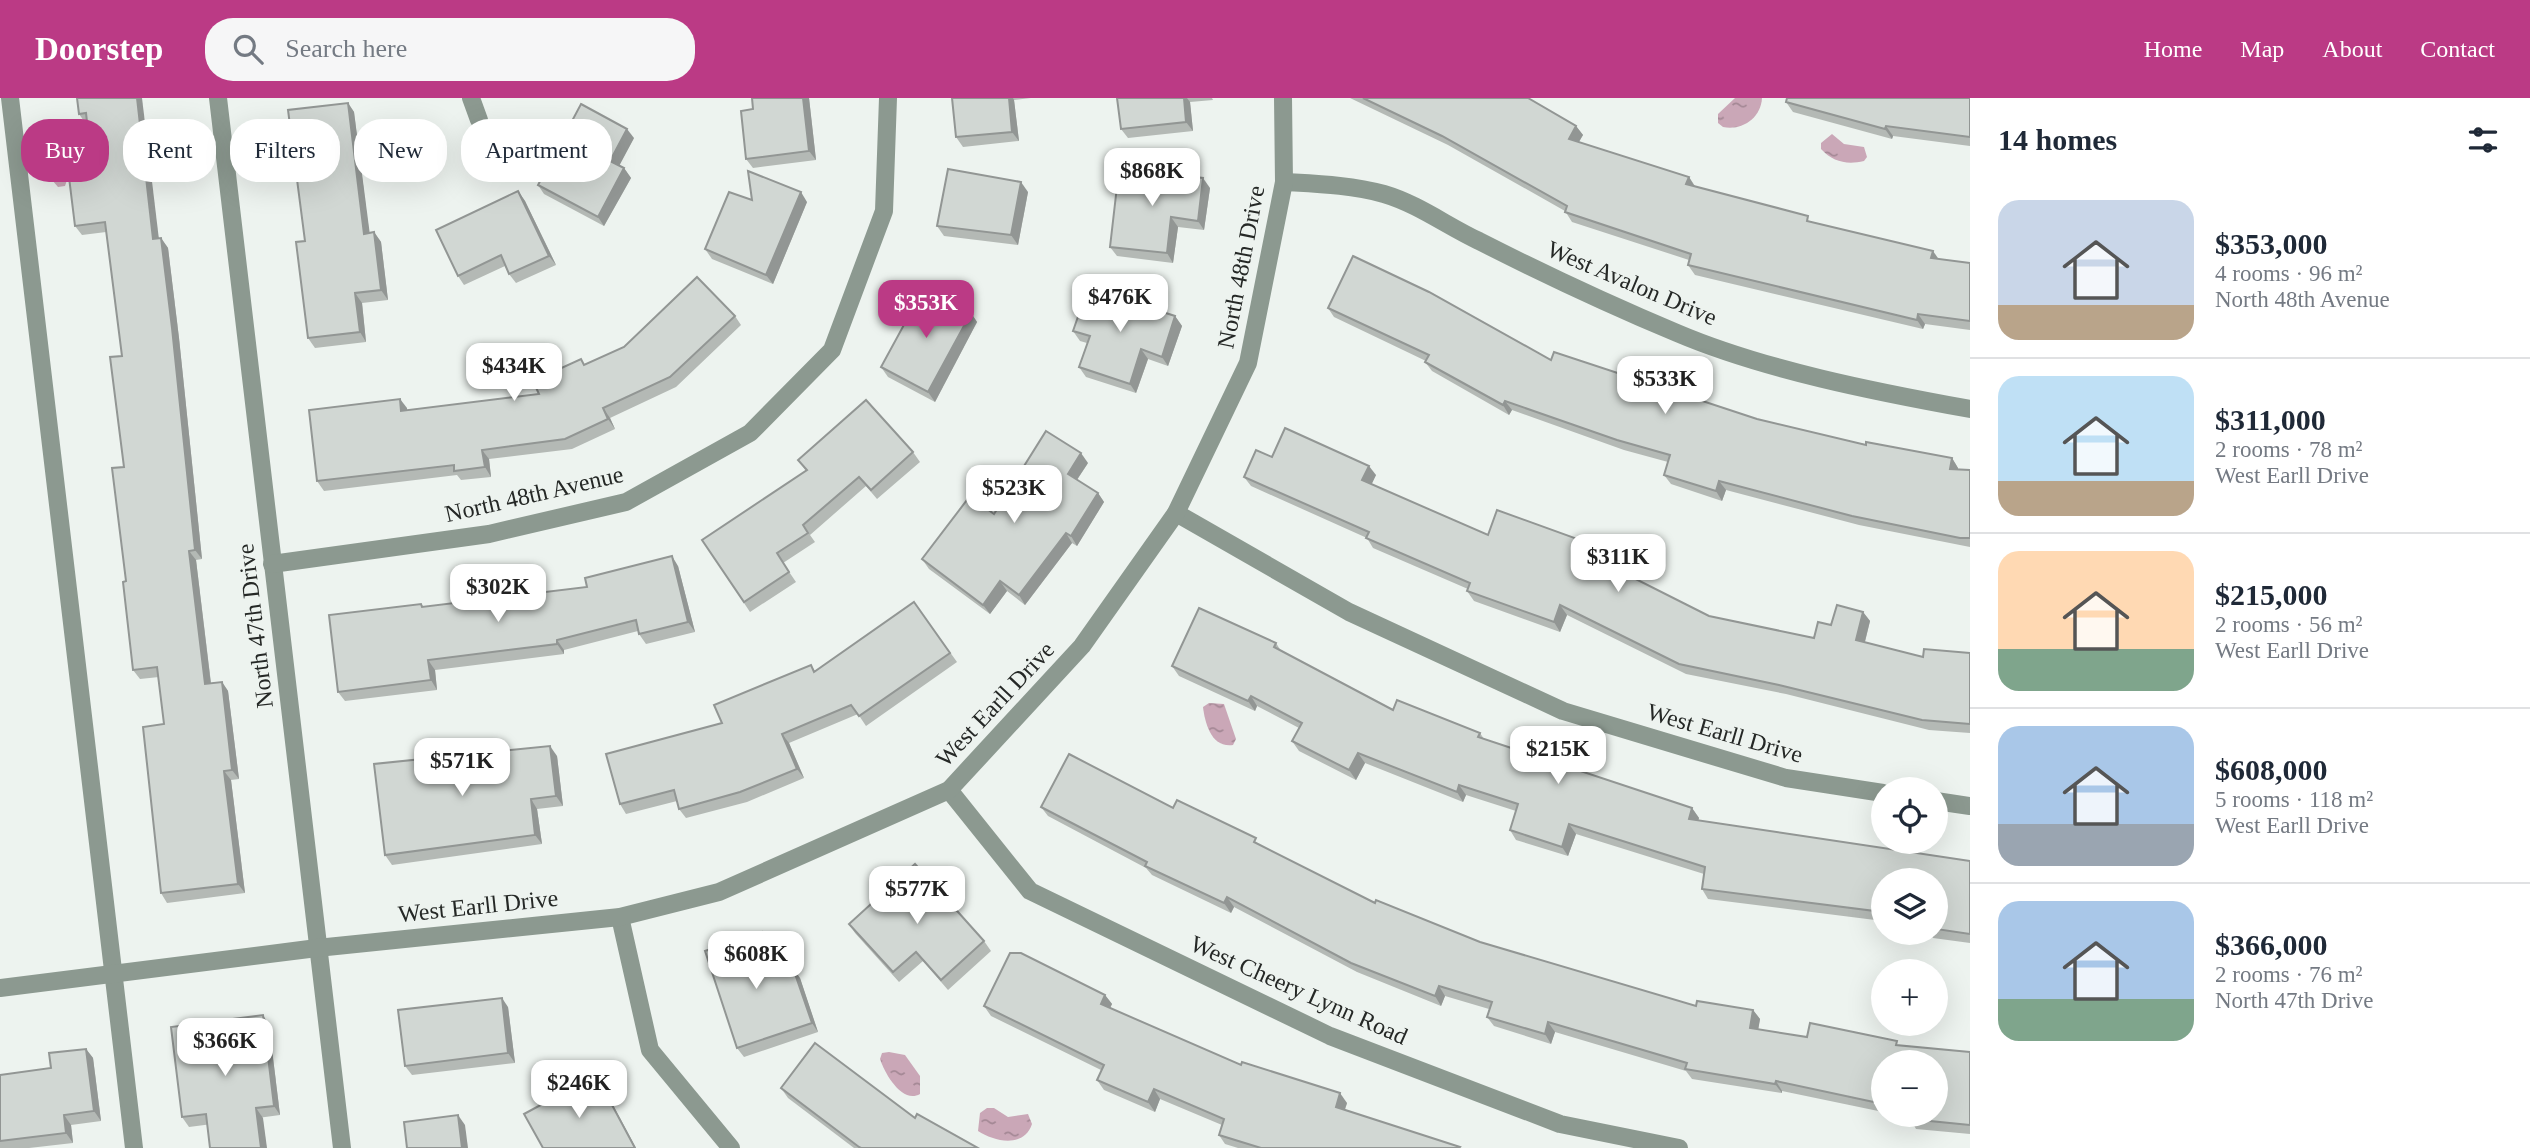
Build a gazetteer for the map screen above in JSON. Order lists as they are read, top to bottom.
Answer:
{
  "streets": {
    "street": [
      "North 48th Drive",
      "West Avalon Drive",
      "North 48th Avenue",
      "North 47th Drive",
      "West Earll Drive",
      "West Cheery Lynn Road"
    ]
  },
  "crossings": [
    ["North 48th Drive", "West Avalon Drive"],
    ["North 48th Drive", "West Earll Drive"],
    ["North 48th Avenue", "North 47th Drive"],
    ["North 47th Drive", "West Earll Drive"],
    ["West Earll Drive", "West Cheery Lynn Road"]
  ],
  "page": {
    "header": "Doorstep",
    "search": "Search here",
    "nav": [
      "Home",
      "Map",
      "About",
      "Contact"
    ],
    "heading": "14 homes",
    "chip": [
      "Buy",
      "Rent",
      "Filters",
      "New",
      "Apartment"
    ],
    "price": [
      "$868K",
      "$476K",
      "$353K",
      "$434K",
      "$533K",
      "$523K",
      "$311K",
      "$302K",
      "$215K",
      "$571K",
      "$577K",
      "$608K",
      "$366K",
      "$246K"
    ],
    "list": [
      {
        "name": "$353,000",
        "note": "4 rooms · 96 m² · North 48th Avenue"
      },
      {
        "name": "$311,000",
        "note": "2 rooms · 78 m² · West Earll Drive"
      },
      {
        "name": "$215,000",
        "note": "2 rooms · 56 m² · West Earll Drive"
      },
      {
        "name": "$608,000",
        "note": "5 rooms · 118 m² · West Earll Drive"
      },
      {
        "name": "$366,000",
        "note": "2 rooms · 76 m² · North 47th Drive"
      }
    ],
    "map_buttons": ["+", "−"]
  }
}
